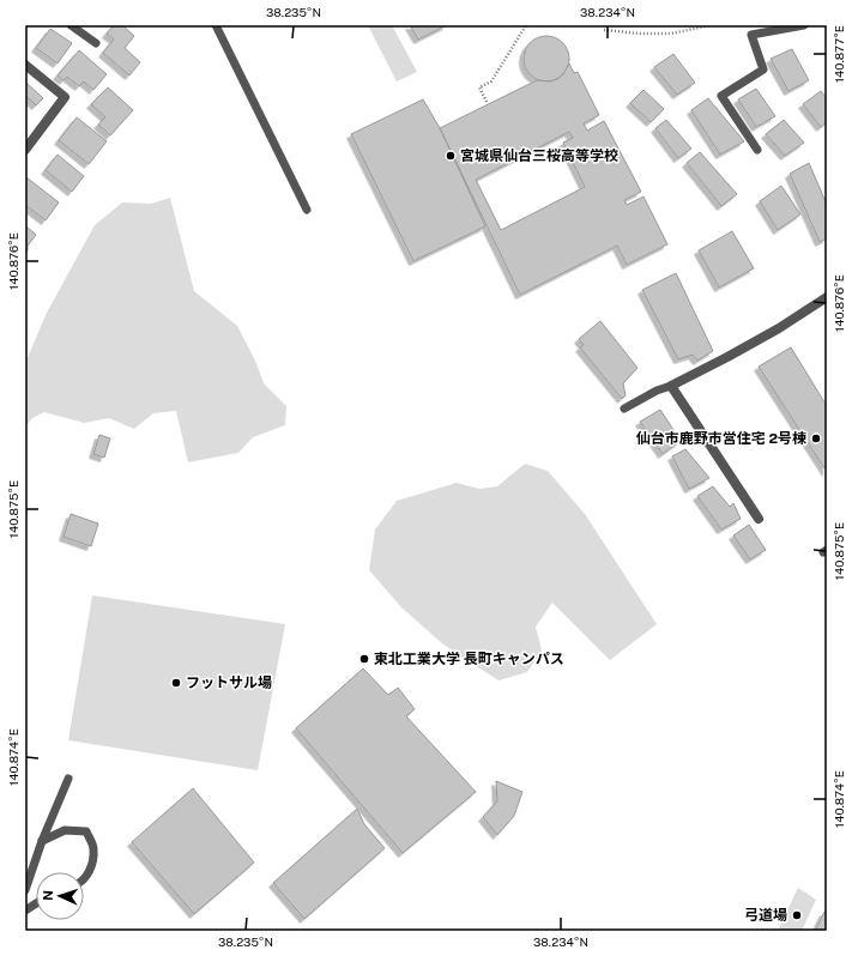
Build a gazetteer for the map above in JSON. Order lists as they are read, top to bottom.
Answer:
{
  "places": [
    "宮城県仙台三桜高等学校",
    "仙台市鹿野市営住宅 2号棟",
    "東北工業大学 長町キャンパス",
    "フットサル場",
    "弓道場"
  ],
  "north": "left",
  "coordinates": [
    "38.235°N",
    "38.234°N",
    "140.877°E",
    "140.876°E",
    "140.875°E",
    "140.874°E"
  ]
}
